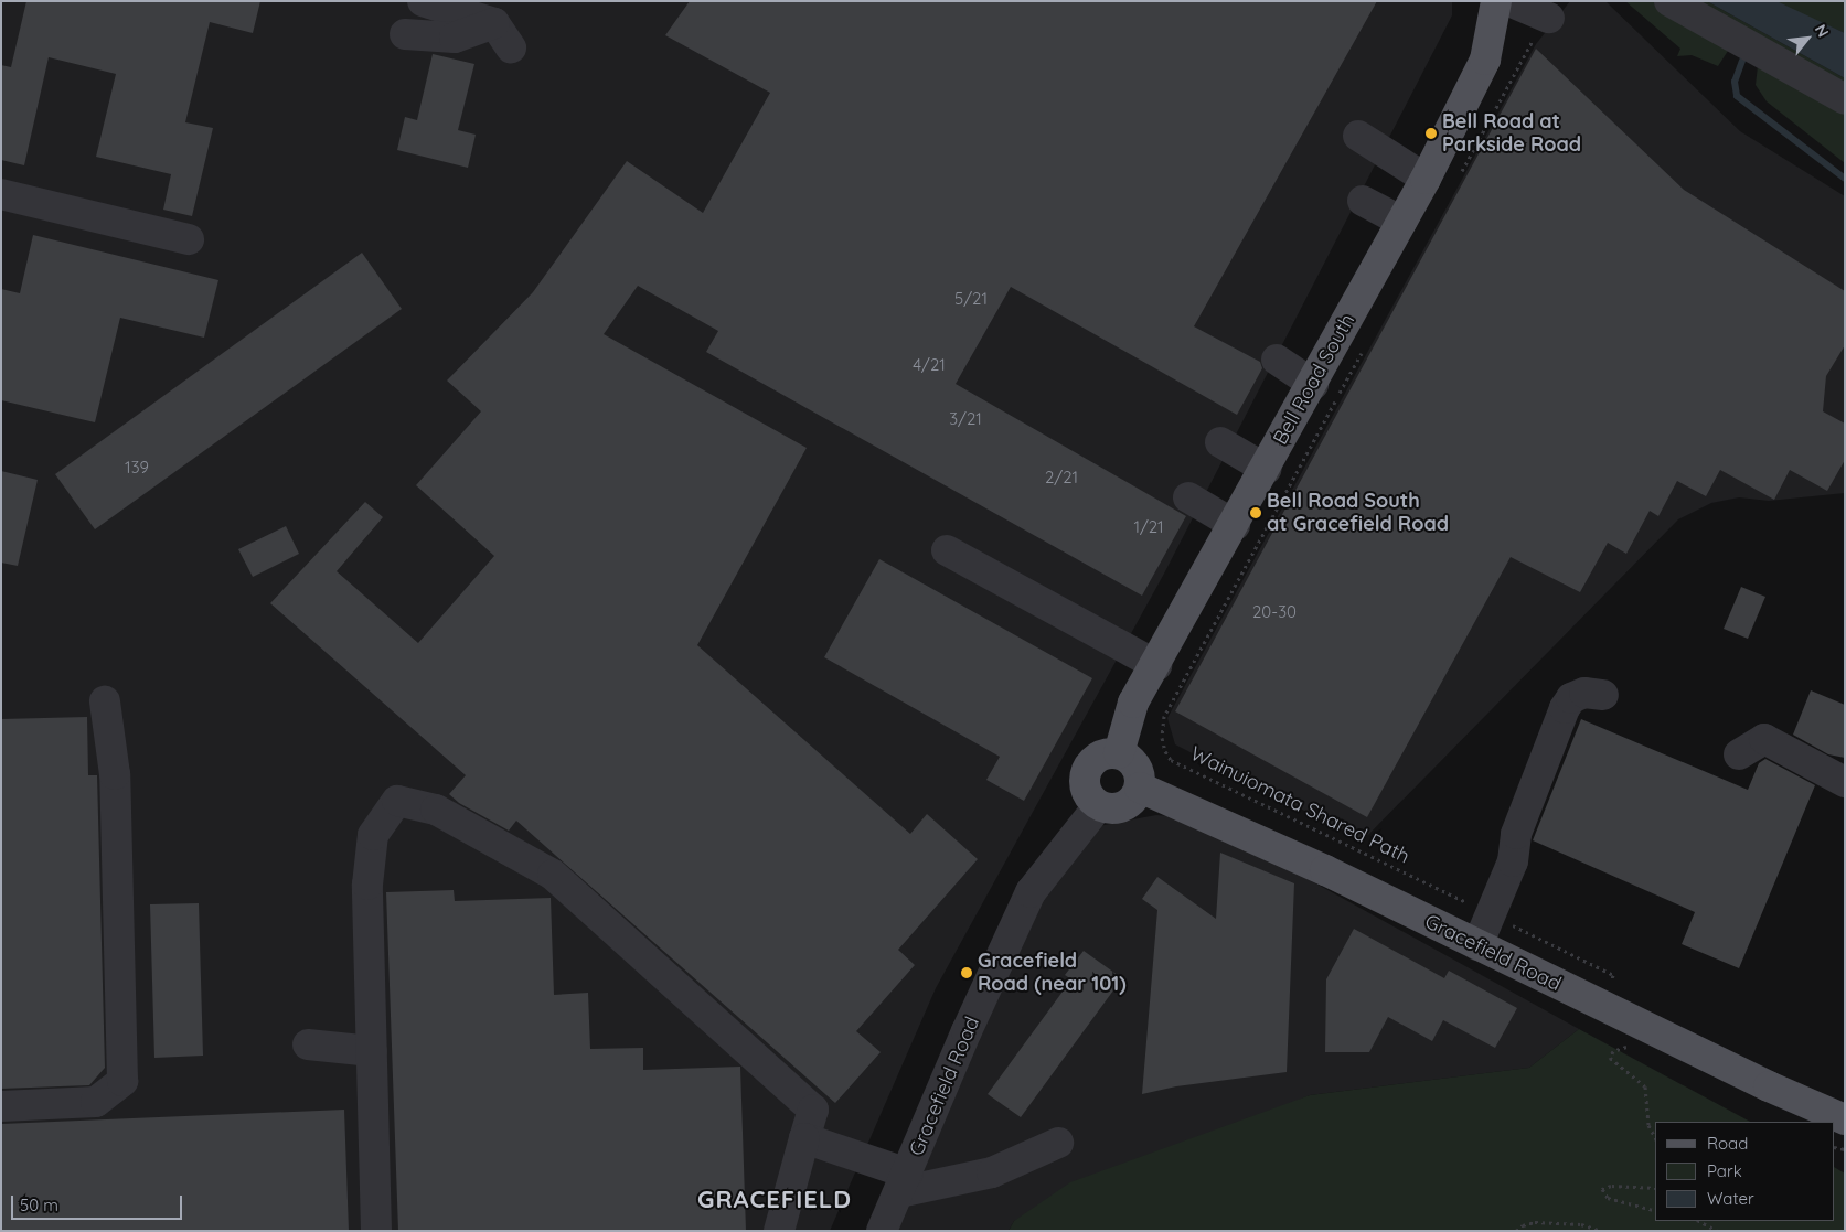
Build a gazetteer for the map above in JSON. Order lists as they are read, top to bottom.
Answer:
{
  "streets": {
    "main road": ["Bell Road South", "Gracefield Road"],
    "path": ["Wainuiomata Shared Path"]
  },
  "crossings": [
    ["Bell Road South", "Gracefield Road"]
  ],
  "districts": ["GRACEFIELD"],
  "places": ["Bell Road at Parkside Road", "Bell Road South at Gracefield Road", "Gracefield Road (near 101)"],
  "house_numbers": [
    "5/21",
    "4/21",
    "3/21",
    "139",
    "2/21",
    "1/21",
    "20-30"
  ],
  "legend": ["Road", "Park", "Water"],
  "scale_bar": "50 m",
  "north": "top right"
}
